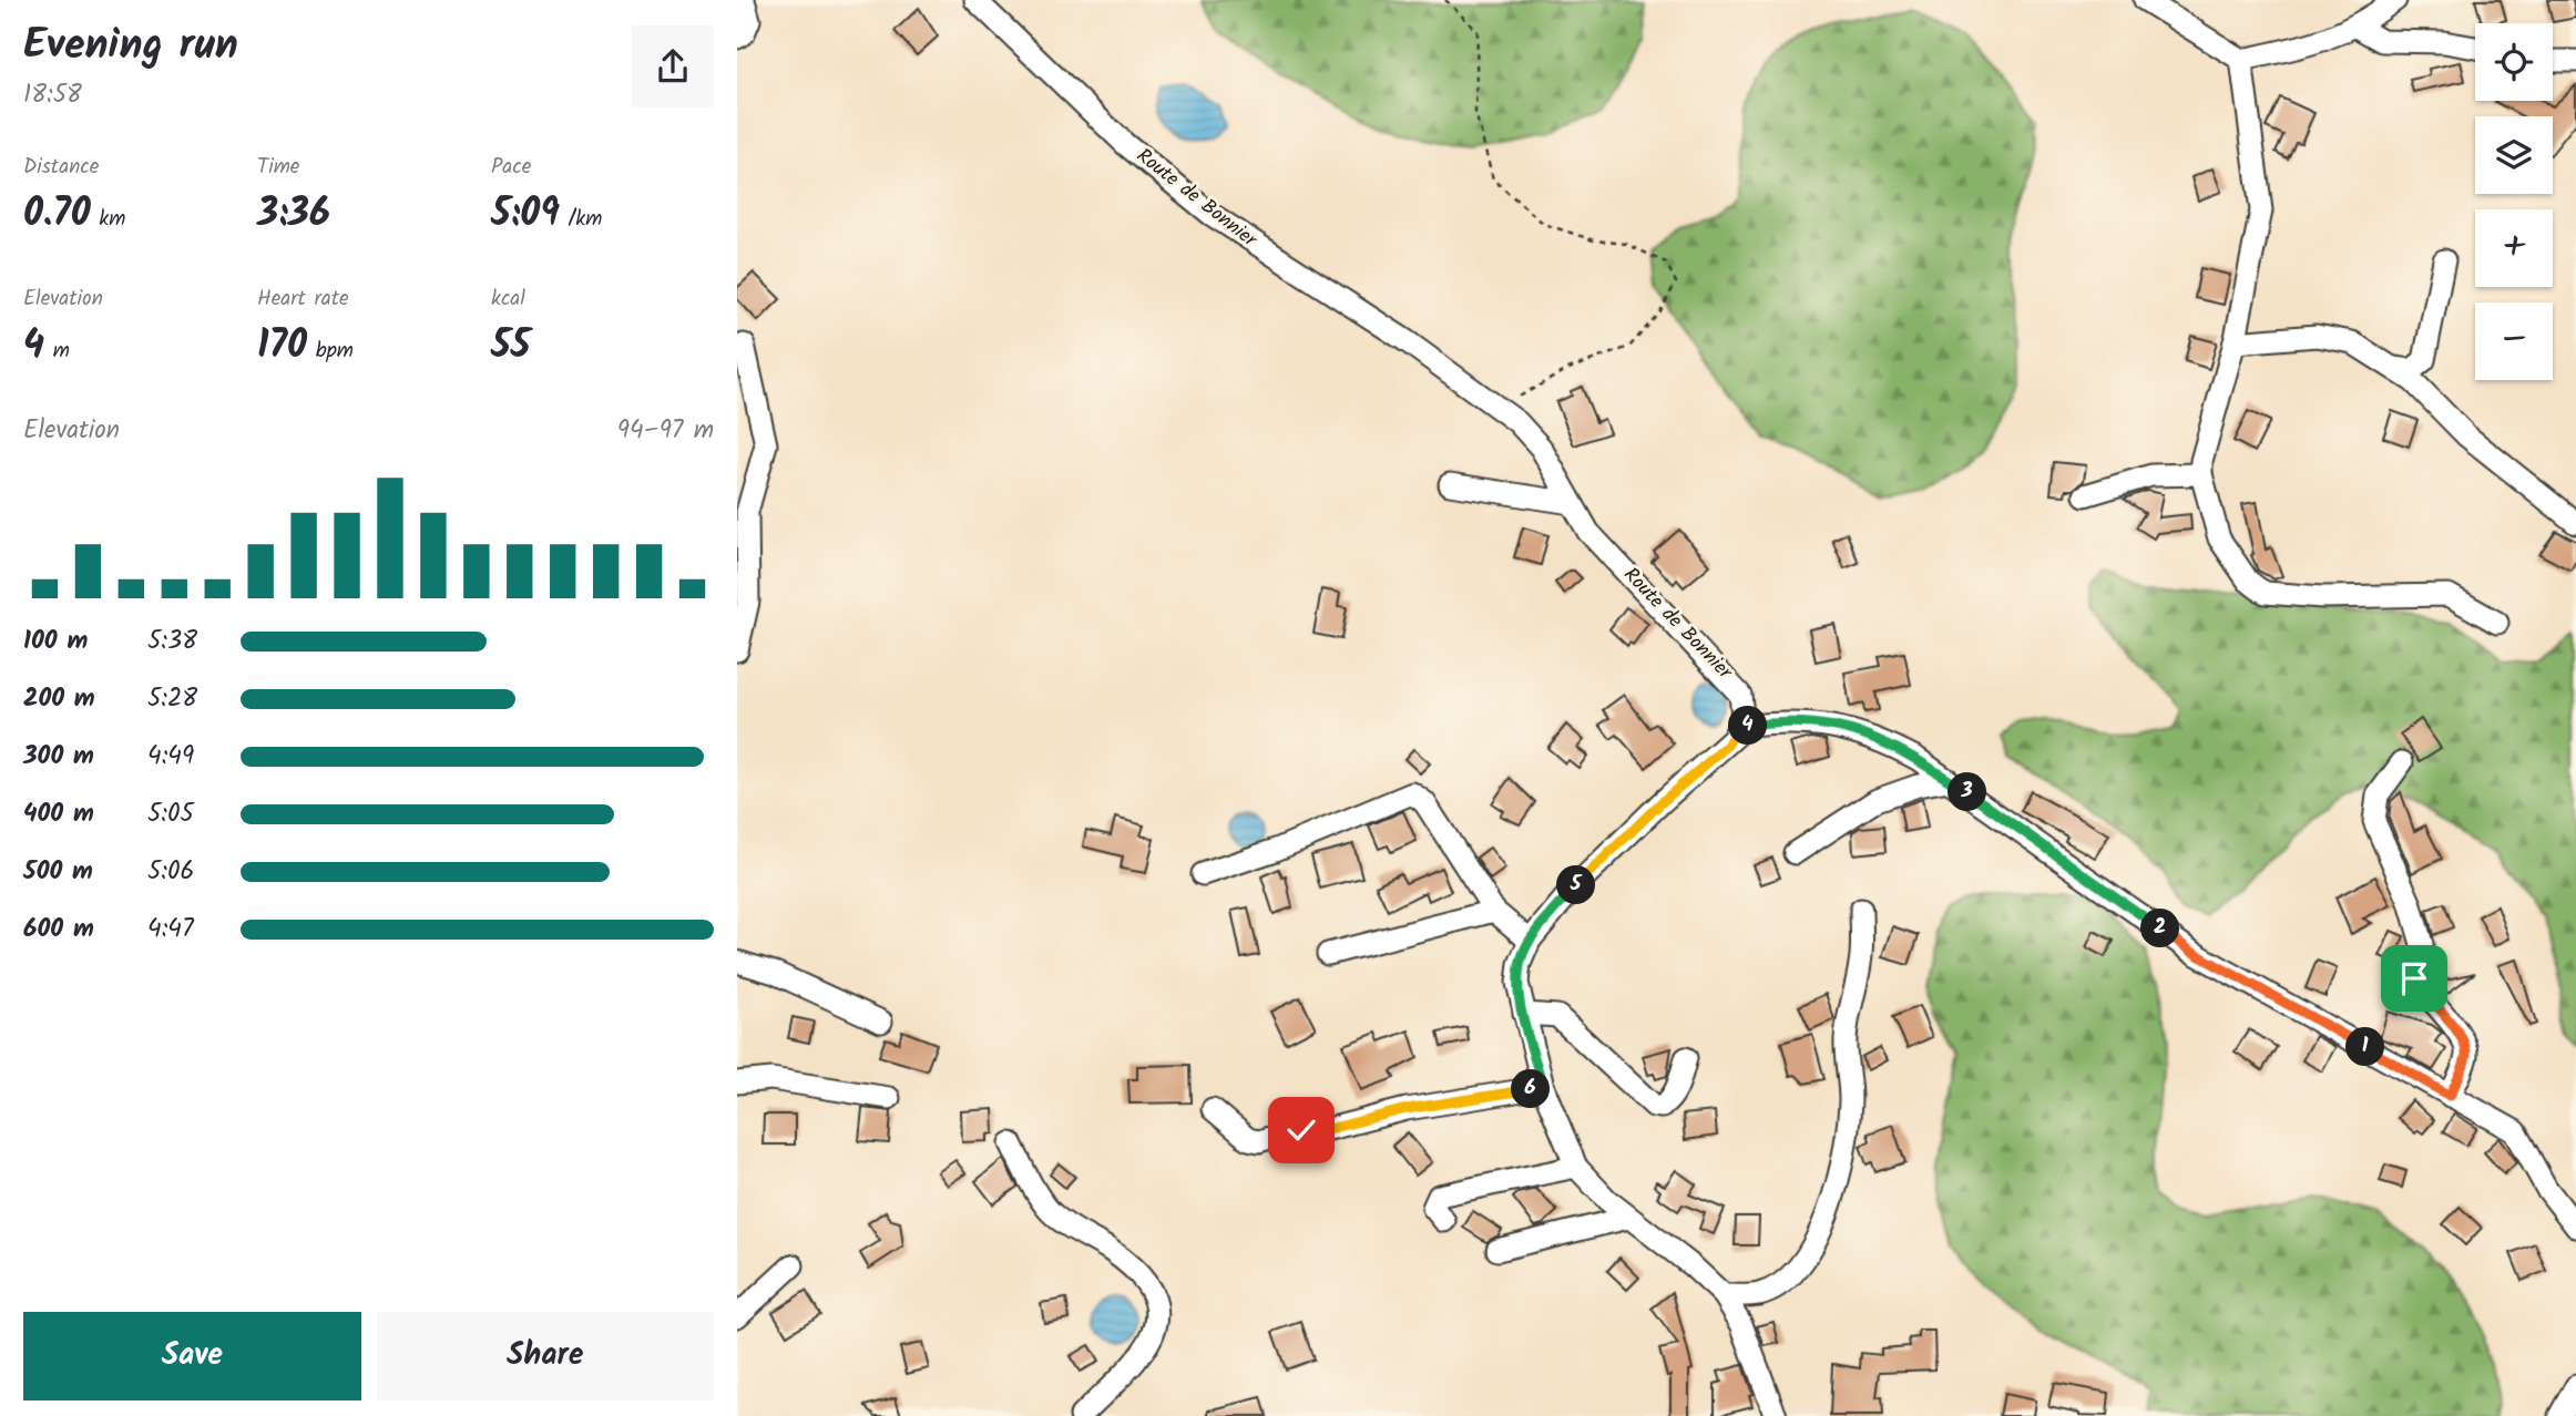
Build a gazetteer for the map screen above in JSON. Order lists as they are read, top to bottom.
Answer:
{
  "streets": {
    "street": ["Route de Bonnier"]
  },
  "page": {
    "heading": ["Evening run", "18:58"],
    "map_buttons": ["+", "−"],
    "stats": [
      ["Distance", "0.70 km"],
      ["Time", "3:36"],
      ["Pace", "5:09 /km"],
      ["Elevation", "4 m"],
      ["Heart rate", "170 bpm"],
      ["kcal", "55"]
    ],
    "chart": ["Elevation", "94–97 m"],
    "list": [
      {
        "name": "100 m",
        "note": "5:38"
      },
      {
        "name": "200 m",
        "note": "5:28"
      },
      {
        "name": "300 m",
        "note": "4:49"
      },
      {
        "name": "400 m",
        "note": "5:05"
      },
      {
        "name": "500 m",
        "note": "5:06"
      },
      {
        "name": "600 m",
        "note": "4:47"
      }
    ],
    "pins": [
      "4",
      "3",
      "5",
      "2",
      "1",
      "6"
    ],
    "buttons": ["Save", "Share"]
  }
}
